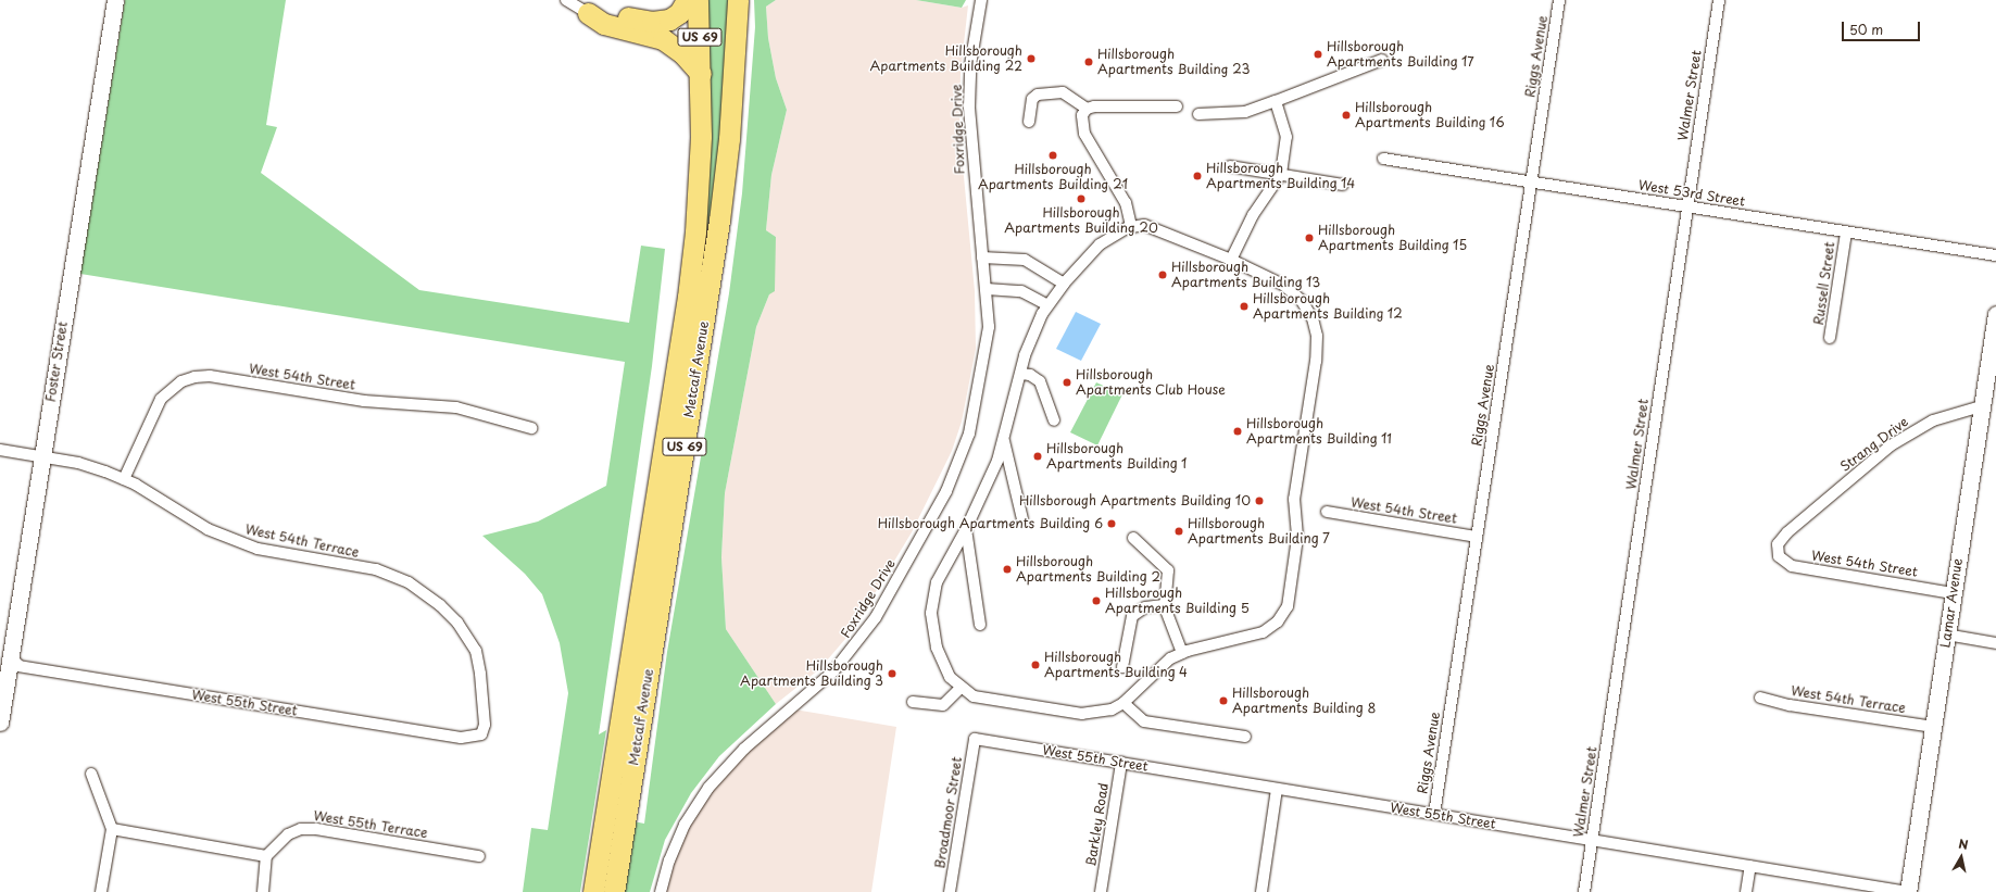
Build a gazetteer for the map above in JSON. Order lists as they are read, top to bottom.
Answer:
{
  "streets": {
    "highway": ["US 69", "Metcalf Avenue"],
    "street": [
      "Riggs Avenue",
      "Walmer Street",
      "Foxridge Drive",
      "West 53rd Street",
      "Russell Street",
      "Foster Street",
      "West 54th Street",
      "Strang Drive",
      "West 54th Terrace",
      "Lamar Avenue",
      "West 55th Street",
      "Broadmoor Street",
      "West 55th Terrace",
      "Barkley Road"
    ]
  },
  "crossings": [
    ["Riggs Avenue", "West 53rd Street"],
    ["Riggs Avenue", "West 54th Street"],
    ["Riggs Avenue", "West 55th Street"],
    ["Walmer Street", "West 53rd Street"],
    ["Walmer Street", "West 55th Street"],
    ["West 53rd Street", "Russell Street"],
    ["Foster Street", "West 54th Terrace"],
    ["Foster Street", "West 55th Street"],
    ["West 54th Street", "Strang Drive"],
    ["West 54th Street", "West 54th Terrace"],
    ["West 54th Street", "Lamar Avenue"],
    ["Strang Drive", "Lamar Avenue"],
    ["West 54th Terrace", "Lamar Avenue"],
    ["West 54th Terrace", "West 55th Street"],
    ["Lamar Avenue", "West 55th Street"],
    ["West 55th Street", "Broadmoor Street"],
    ["West 55th Street", "Barkley Road"]
  ],
  "places": [
    "Hillsborough Apartments Building 17",
    "Hillsborough Apartments Building 22",
    "Hillsborough Apartments Building 23",
    "Hillsborough Apartments Building 16",
    "Hillsborough Apartments Building 21",
    "Hillsborough Apartments Building 14",
    "Hillsborough Apartments Building 20",
    "Hillsborough Apartments Building 15",
    "Hillsborough Apartments Building 13",
    "Hillsborough Apartments Building 12",
    "Hillsborough Apartments Club House",
    "Hillsborough Apartments Building 11",
    "Hillsborough Apartments Building 1",
    "Hillsborough Apartments Building 10",
    "Hillsborough Apartments Building 6",
    "Hillsborough Apartments Building 7",
    "Hillsborough Apartments Building 2",
    "Hillsborough Apartments Building 5",
    "Hillsborough Apartments Building 4",
    "Hillsborough Apartments Building 3",
    "Hillsborough Apartments Building 8"
  ],
  "scale_bar": "50 m",
  "north": "top"
}
